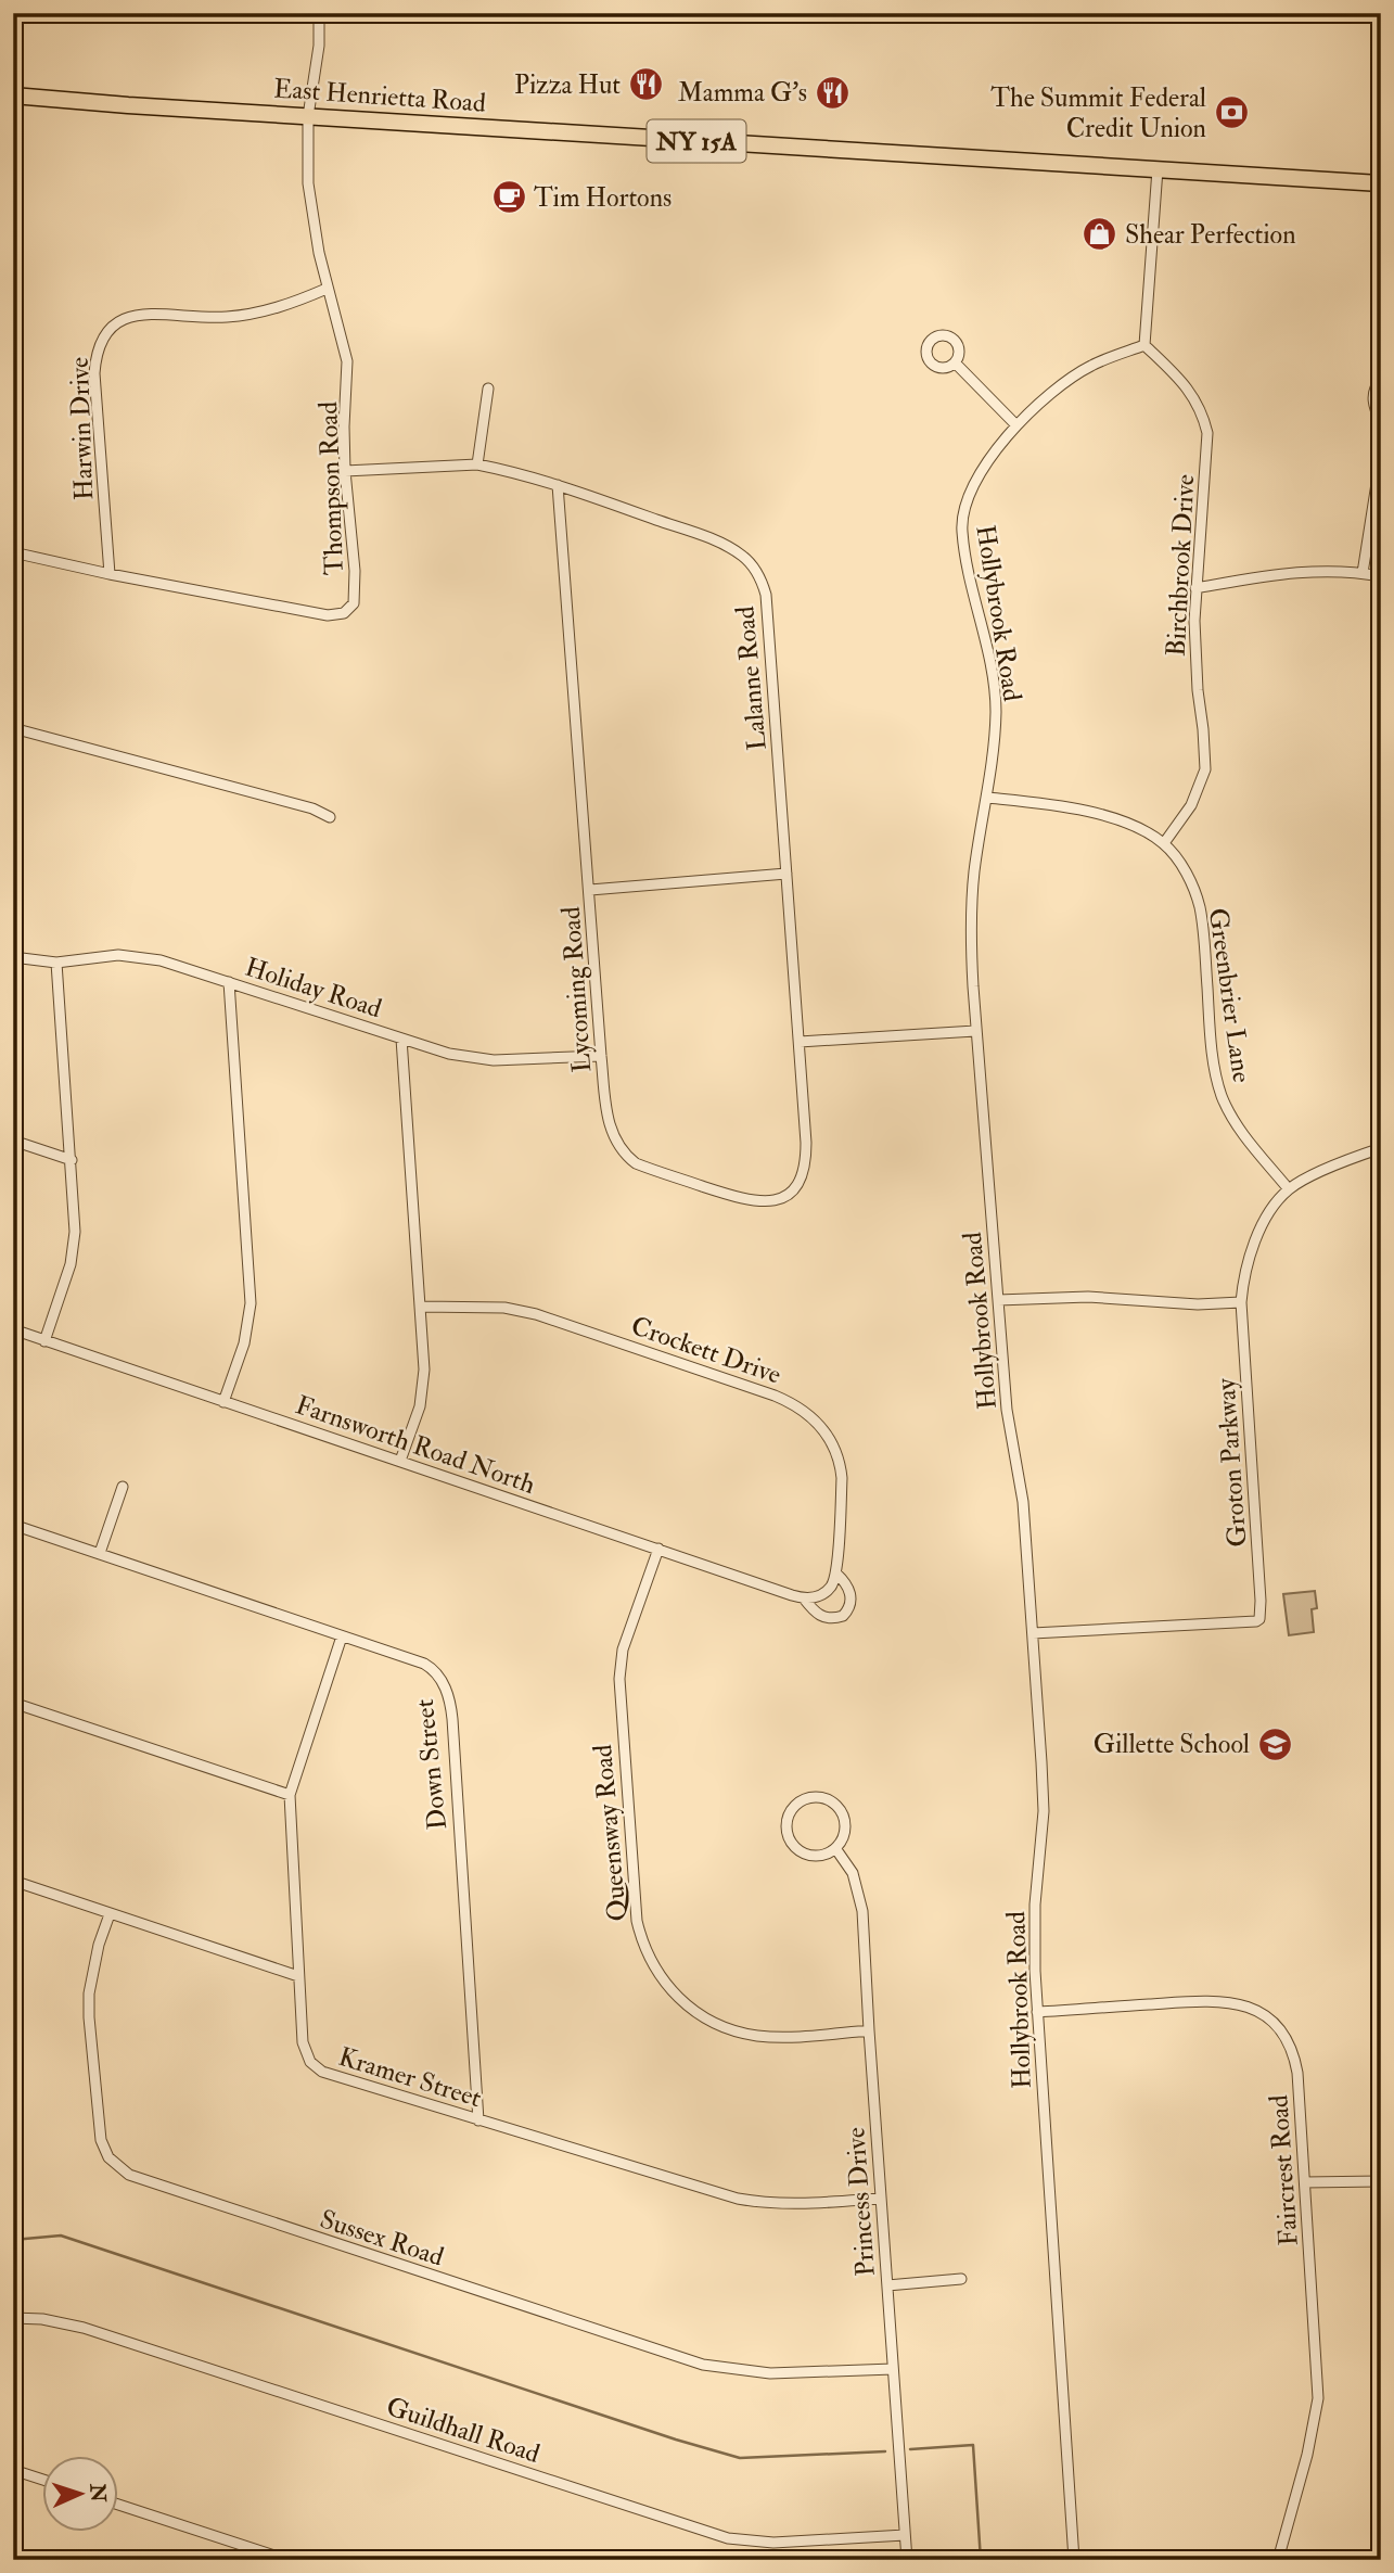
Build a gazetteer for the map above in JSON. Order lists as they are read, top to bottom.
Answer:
{
  "streets": {
    "main road": ["East Henrietta Road", "NY 15A"],
    "street": [
      "Harwin Drive",
      "Thompson Road",
      "Birchbrook Drive",
      "Hollybrook Road",
      "Lalanne Road",
      "Holiday Road",
      "Lycoming Road",
      "Greenbrier Lane",
      "Crockett Drive",
      "Farnsworth Road North",
      "Groton Parkway",
      "Down Street",
      "Queensway Road",
      "Kramer Street",
      "Faircrest Road",
      "Princess Drive",
      "Sussex Road",
      "Guildhall Road"
    ]
  },
  "crossings": [
    ["East Henrietta Road", "Thompson Road"],
    ["Harwin Drive", "Thompson Road"],
    ["Thompson Road", "Lalanne Road"],
    ["Birchbrook Drive", "Hollybrook Road"],
    ["Birchbrook Drive", "Greenbrier Lane"],
    ["Hollybrook Road", "Greenbrier Lane"],
    ["Hollybrook Road", "Groton Parkway"],
    ["Hollybrook Road", "Faircrest Road"],
    ["Lalanne Road", "Lycoming Road"],
    ["Holiday Road", "Lycoming Road"],
    ["Greenbrier Lane", "Groton Parkway"],
    ["Crockett Drive", "Farnsworth Road North"],
    ["Farnsworth Road North", "Queensway Road"],
    ["Down Street", "Kramer Street"],
    ["Queensway Road", "Princess Drive"],
    ["Kramer Street", "Princess Drive"],
    ["Princess Drive", "Sussex Road"],
    ["Princess Drive", "Guildhall Road"]
  ],
  "places": {
    "restaurant": ["Pizza Hut", "Mamma G's"],
    "bank": ["The Summit Federal Credit Union"],
    "cafe": ["Tim Hortons"],
    "shop": ["Shear Perfection"],
    "school or university": ["Gillette School"]
  },
  "north": "right"
}
